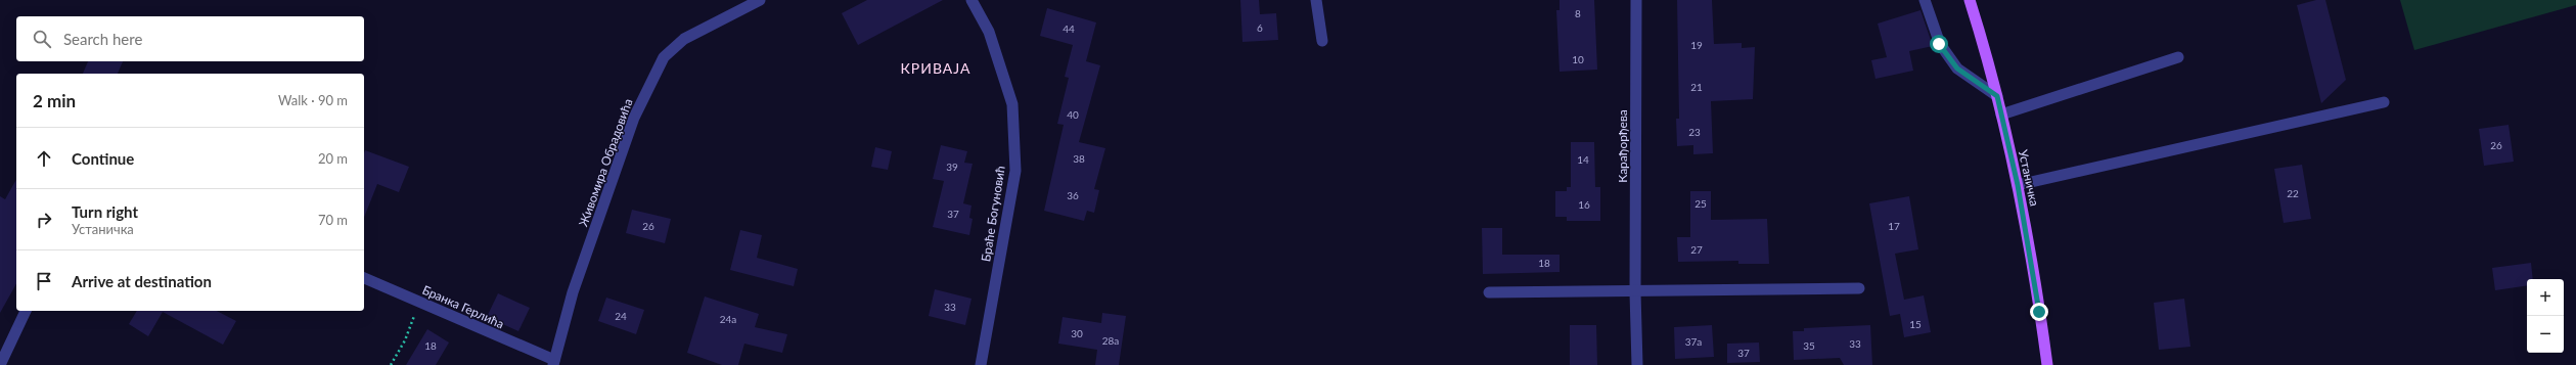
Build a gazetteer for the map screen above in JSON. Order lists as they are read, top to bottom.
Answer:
{
  "streets": {
    "main road": ["Устаничка"],
    "street": [
      "Карађорђева",
      "Живомира Обрадовића",
      "Браће Богуновић",
      "Бранка Герлића"
    ]
  },
  "crossings": [
    ["Живомира Обрадовића", "Бранка Герлића"]
  ],
  "districts": ["КРИВАЈА"],
  "house_numbers": [
    "8",
    "6",
    "44",
    "19",
    "10",
    "21",
    "40",
    "23",
    "26",
    "38",
    "14",
    "39",
    "22",
    "36",
    "25",
    "16",
    "37",
    "26",
    "17",
    "27",
    "18",
    "33",
    "24",
    "24a",
    "15",
    "30",
    "28a",
    "37a",
    "33",
    "18",
    "35",
    "37"
  ],
  "page": {
    "search": "Search here",
    "heading": ["2 min", "Walk · 90 m"],
    "list": [
      ["Continue", "20 m"],
      ["Turn right", "Устаничка", "70 m"],
      "Arrive at destination"
    ],
    "map_buttons": ["+", "−"]
  }
}
